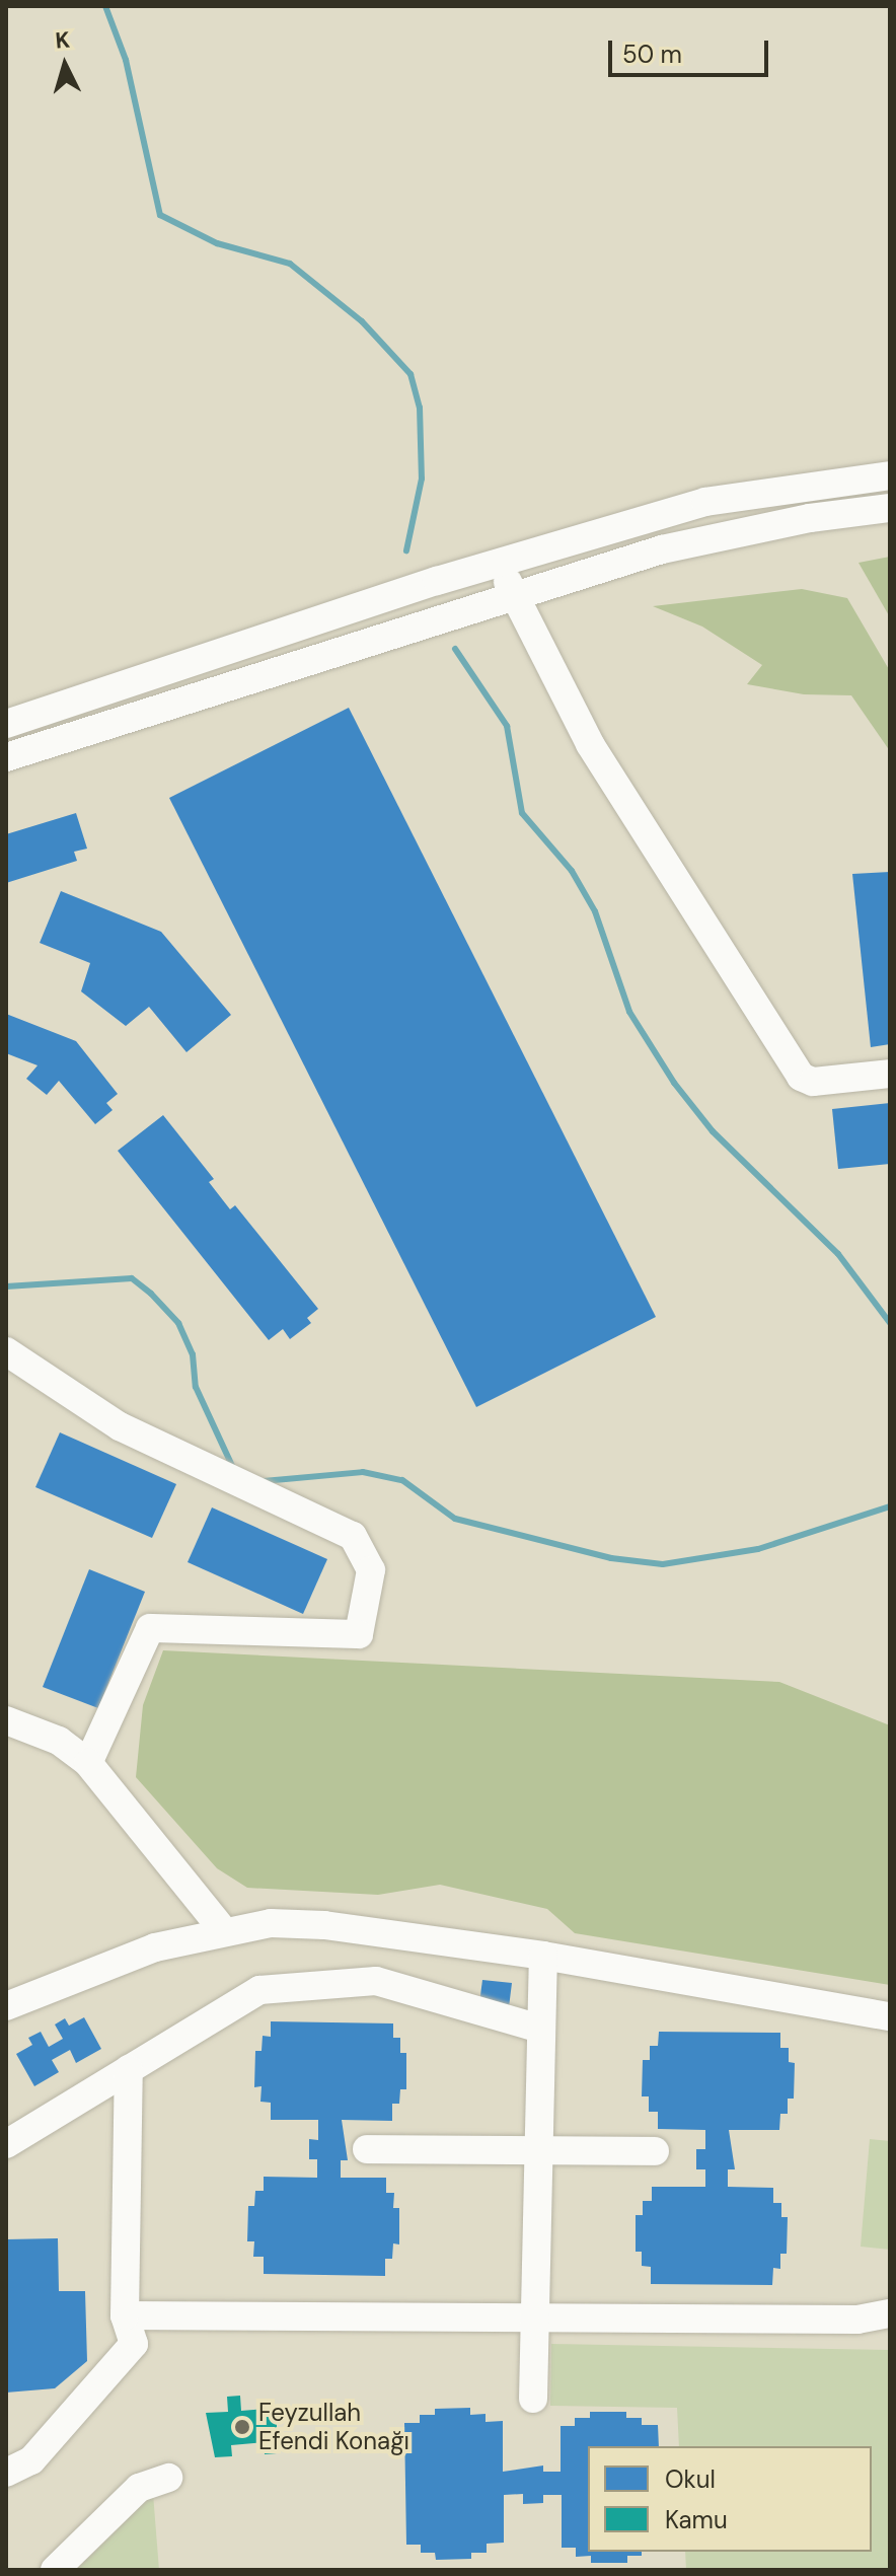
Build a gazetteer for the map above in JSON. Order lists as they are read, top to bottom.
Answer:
{
  "places": ["Feyzullah Efendi Konağı"],
  "legend": ["Okul", "Kamu"],
  "scale_bar": "50 m",
  "north": "top"
}
